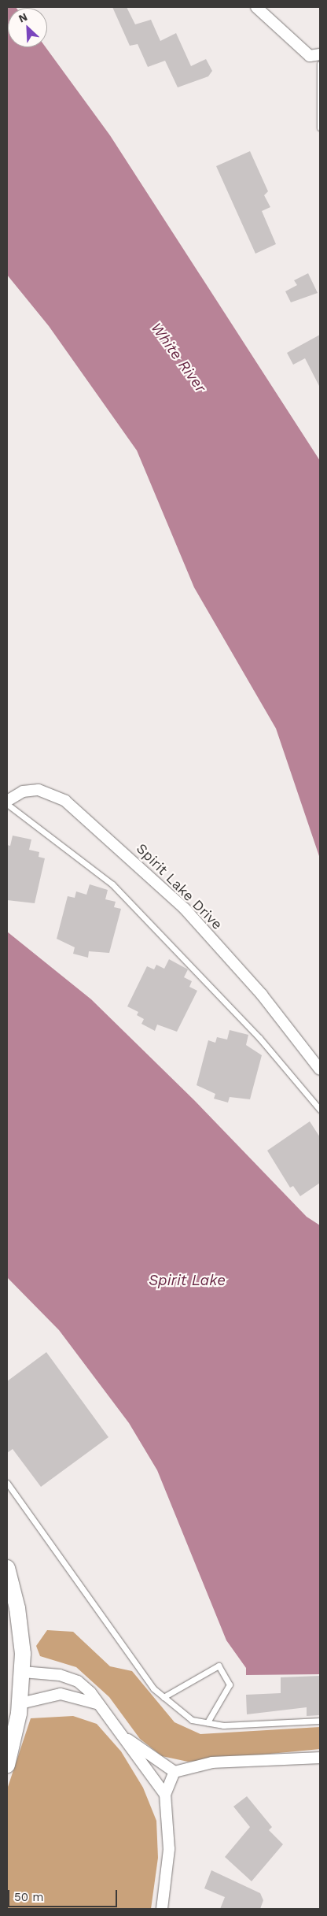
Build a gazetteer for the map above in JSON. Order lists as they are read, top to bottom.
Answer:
{
  "streets": {
    "street": ["Spirit Lake Drive"]
  },
  "water": ["White River", "Spirit Lake"],
  "scale_bar": "50 m",
  "north": "top left"
}
